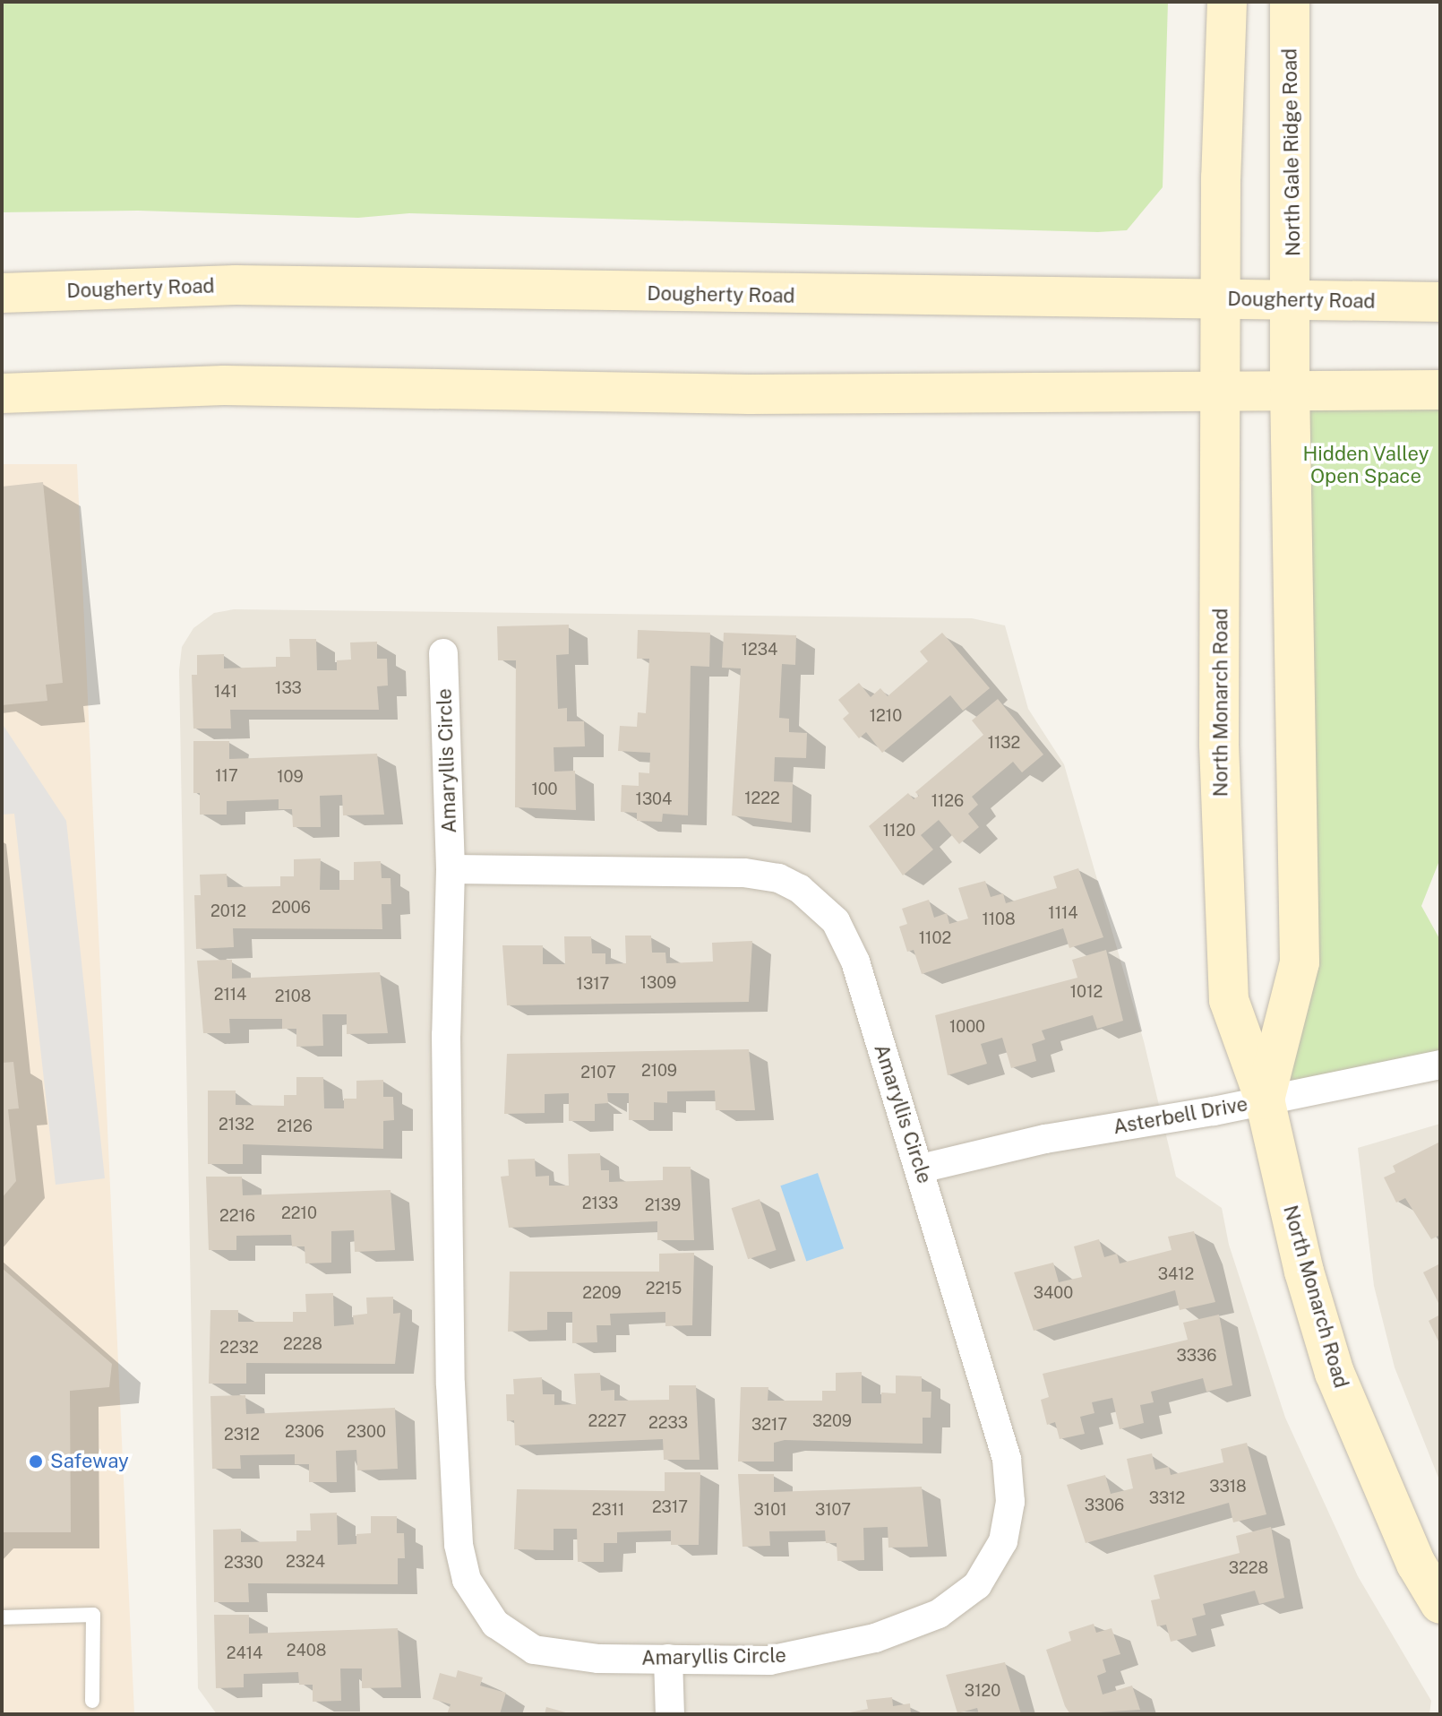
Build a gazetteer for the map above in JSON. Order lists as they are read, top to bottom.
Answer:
{
  "streets": {
    "main road": ["North Gale Ridge Road", "Dougherty Road", "North Monarch Road"],
    "street": ["Amaryllis Circle", "Asterbell Drive"]
  },
  "crossings": [
    ["North Gale Ridge Road", "Dougherty Road"],
    ["North Gale Ridge Road", "North Monarch Road"],
    ["Dougherty Road", "North Monarch Road"],
    ["North Monarch Road", "Asterbell Drive"],
    ["Amaryllis Circle", "Asterbell Drive"]
  ],
  "parks": ["Hidden Valley Open Space"],
  "places": ["Safeway"],
  "house_numbers": [
    "1234",
    "133",
    "141",
    "1210",
    "1132",
    "117",
    "109",
    "100",
    "1222",
    "1304",
    "1126",
    "1120",
    "2006",
    "2012",
    "1114",
    "1108",
    "1102",
    "1309",
    "1317",
    "1012",
    "2114",
    "2108",
    "1000",
    "2109",
    "2107",
    "2132",
    "2126",
    "2133",
    "2139",
    "2210",
    "2216",
    "3412",
    "2215",
    "2209",
    "3400",
    "2228",
    "2232",
    "3336",
    "2227",
    "3209",
    "2233",
    "3217",
    "2306",
    "2300",
    "2312",
    "3318",
    "3312",
    "3306",
    "2317",
    "2311",
    "3101",
    "3107",
    "2324",
    "2330",
    "3228",
    "2408",
    "2414",
    "3120"
  ]
}
